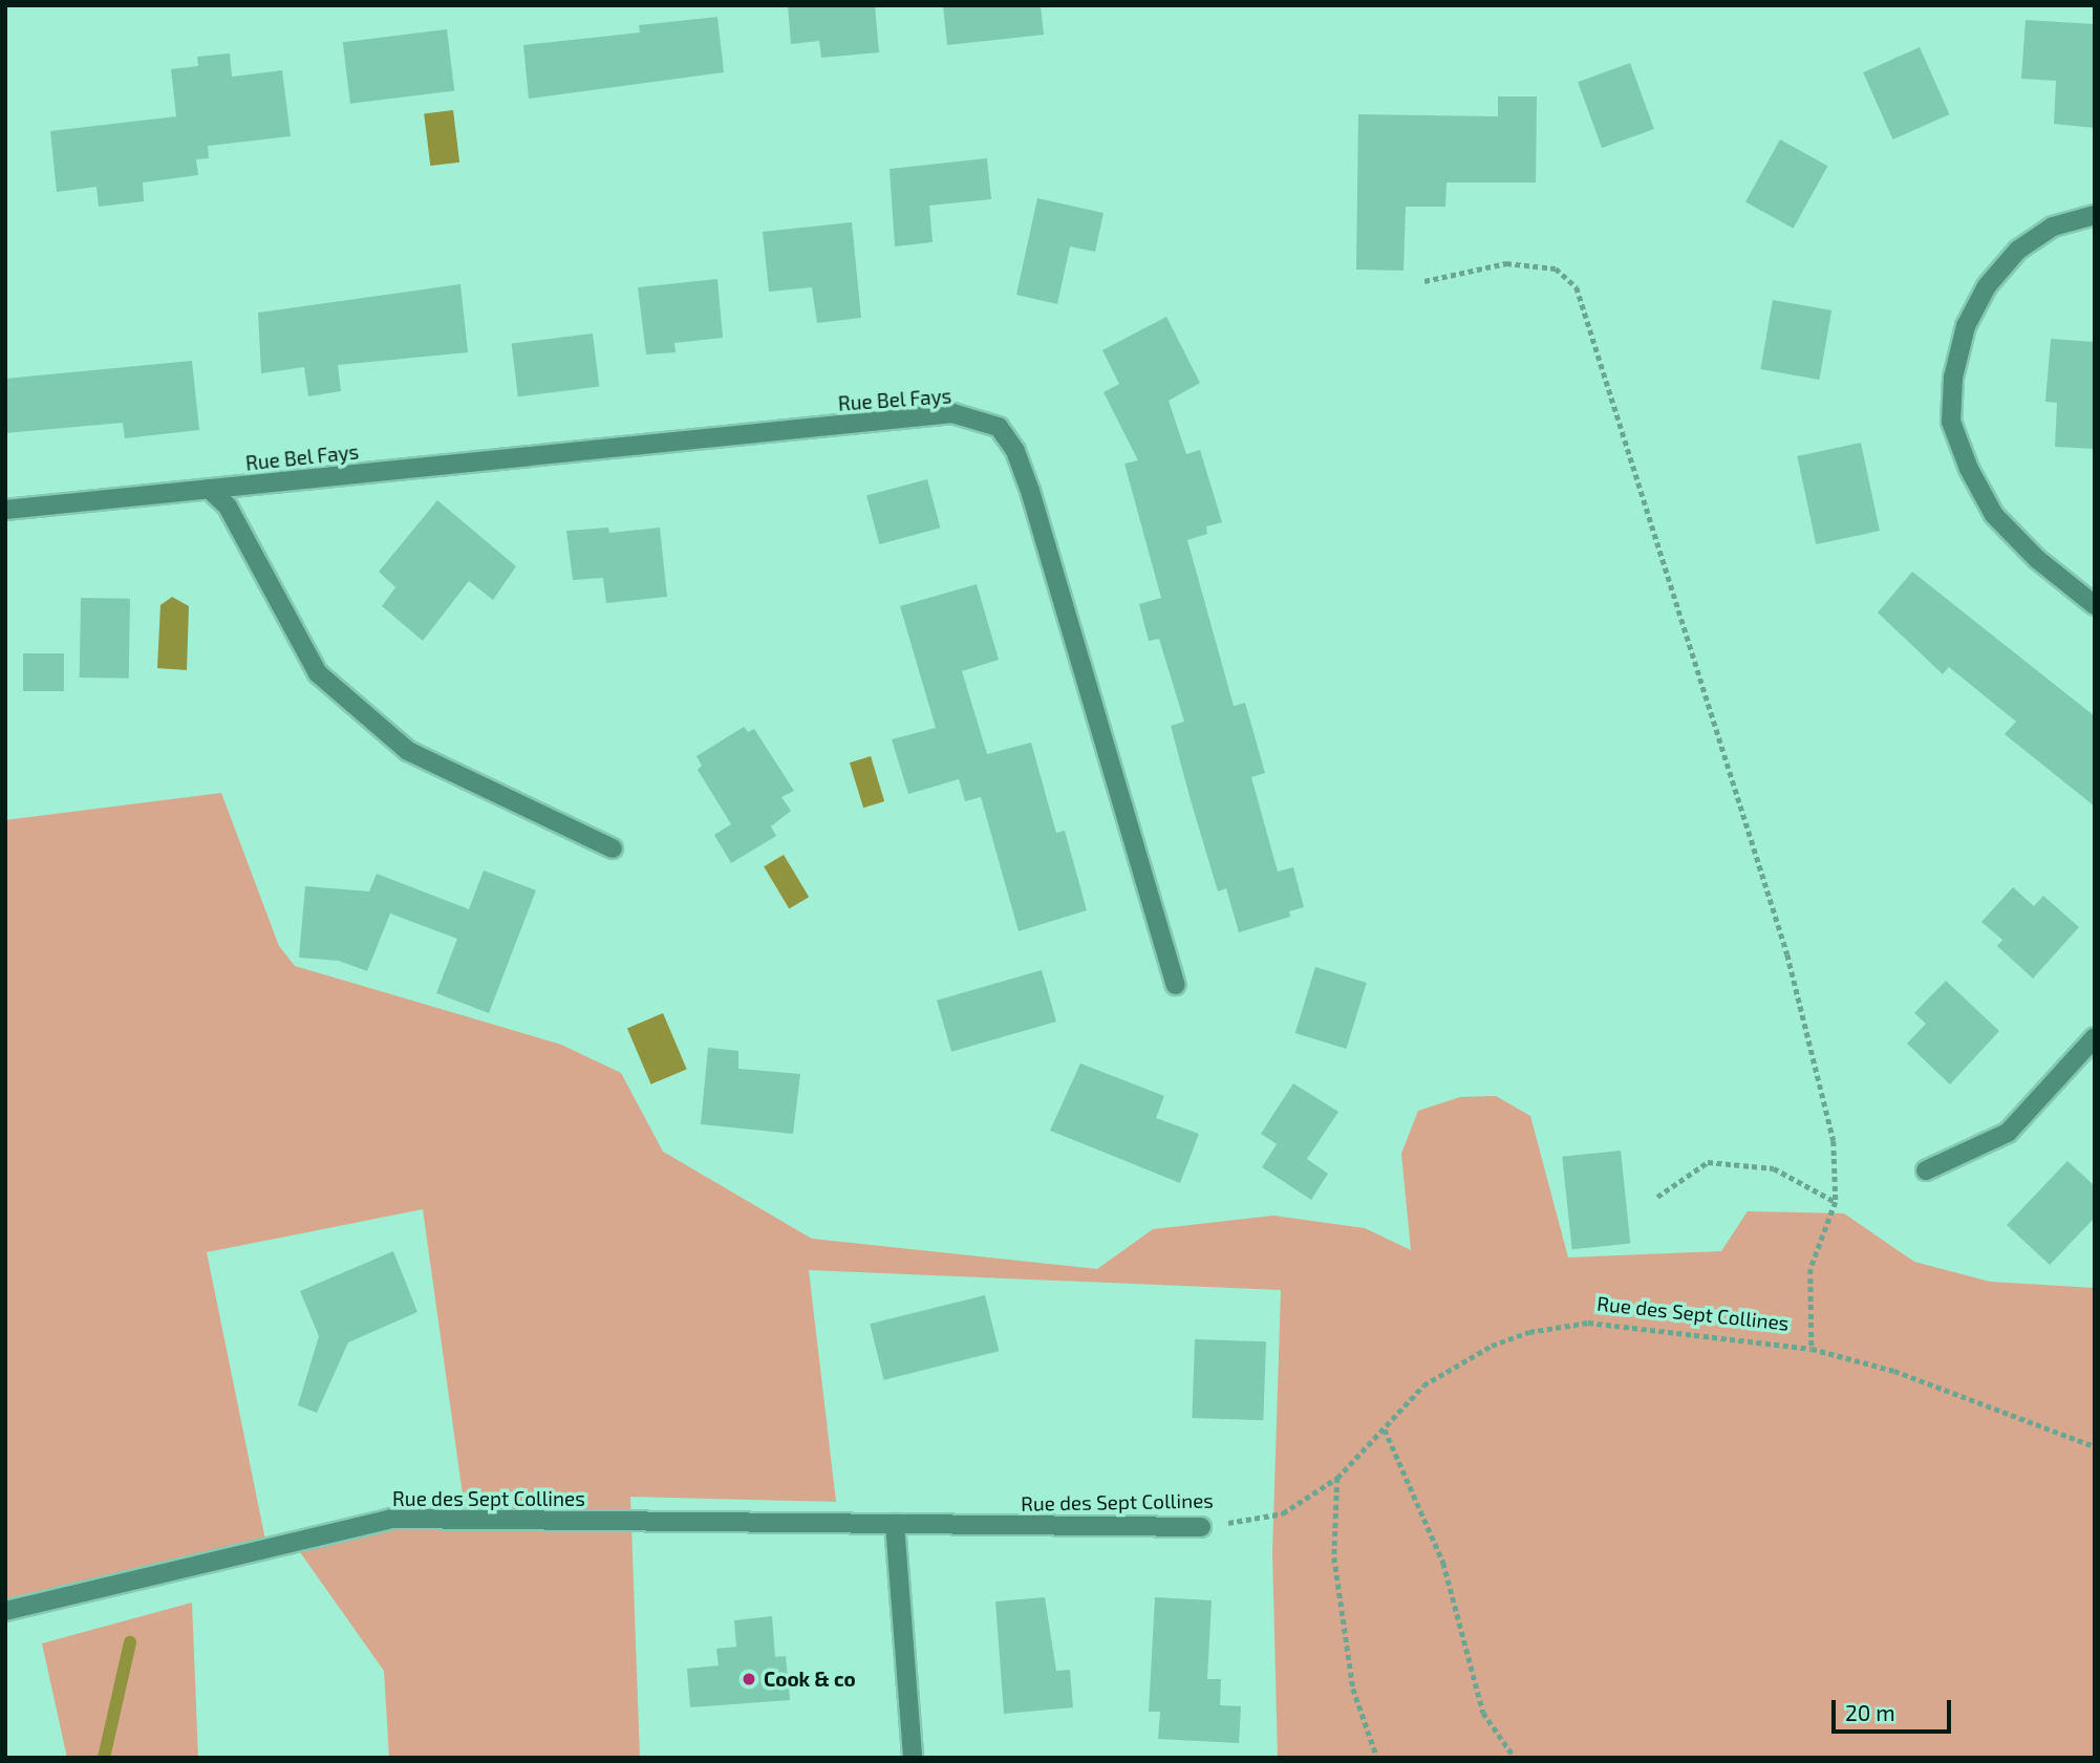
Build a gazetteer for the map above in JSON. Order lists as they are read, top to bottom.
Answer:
{
  "streets": {
    "street": ["Rue Bel Fays", "Rue des Sept Collines"]
  },
  "places": ["Cook & co"],
  "scale_bar": "20 m"
}
